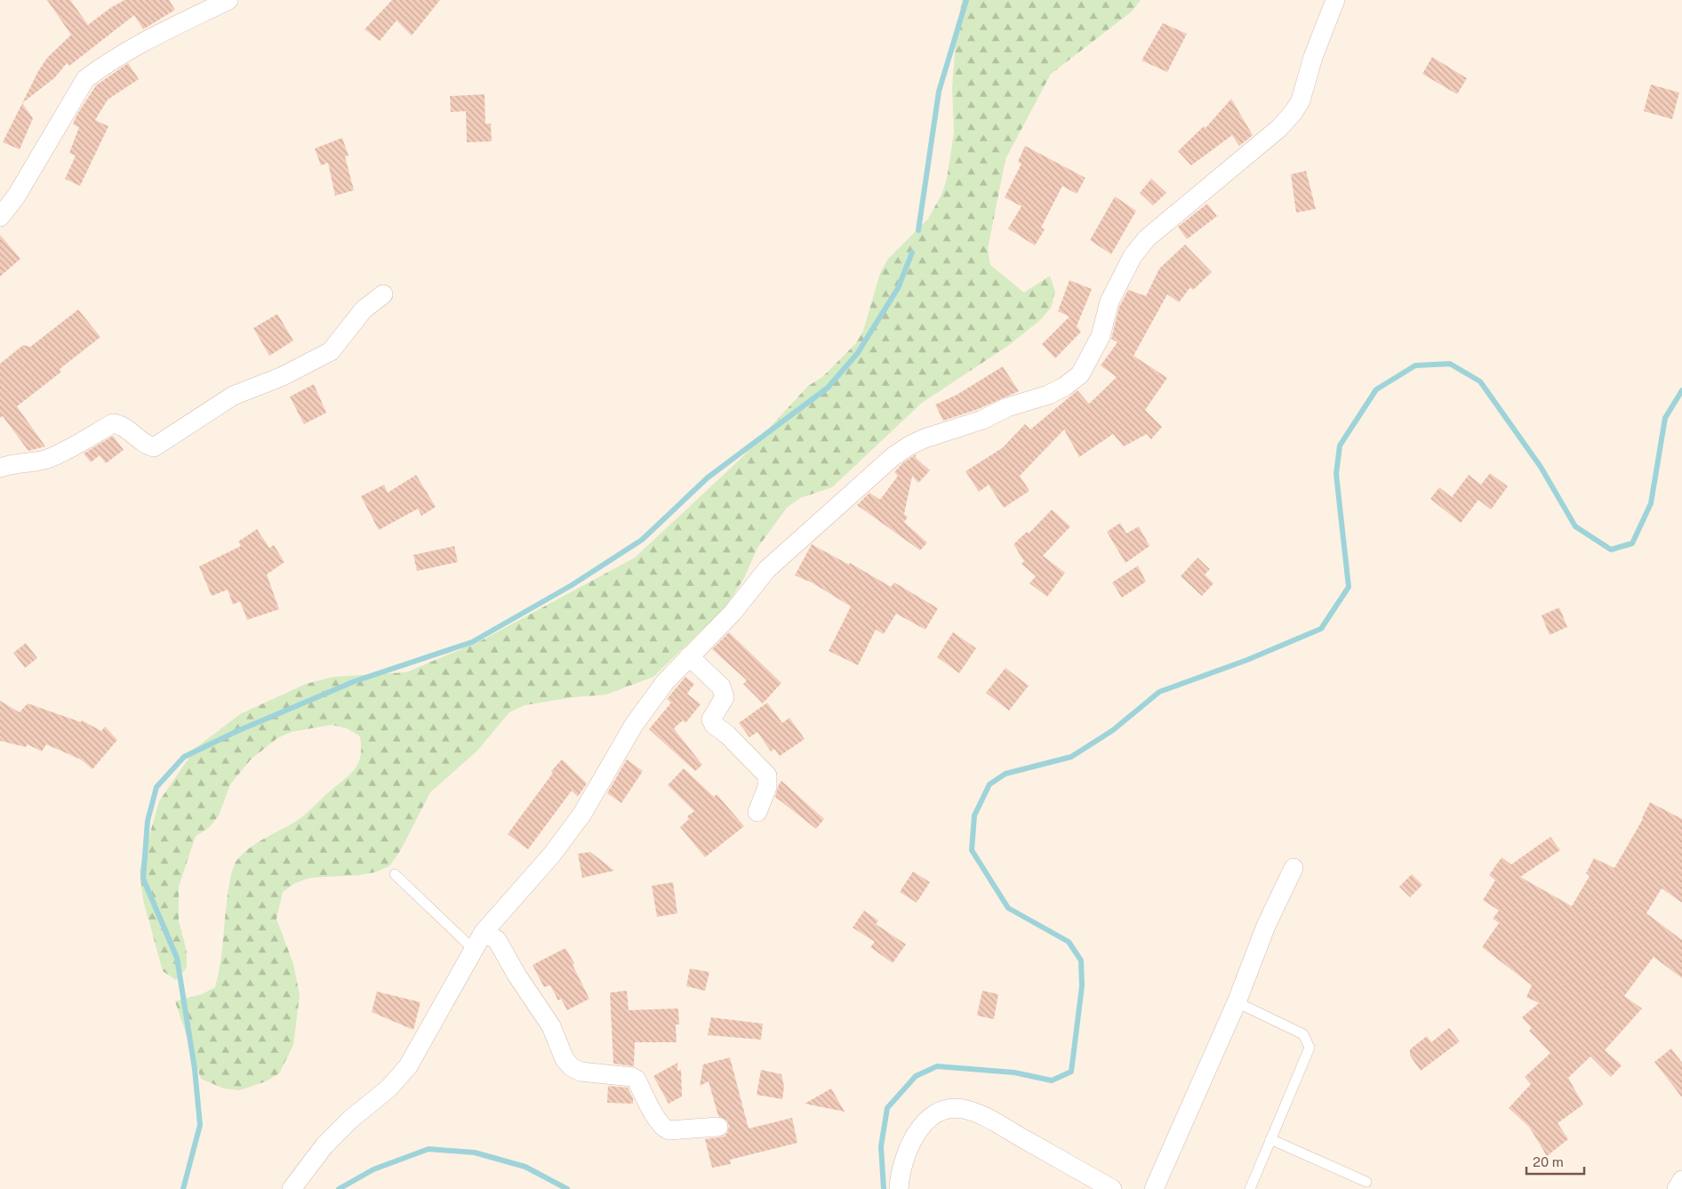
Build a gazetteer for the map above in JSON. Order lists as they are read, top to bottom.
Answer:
{
  "scale_bar": "20 m"
}
